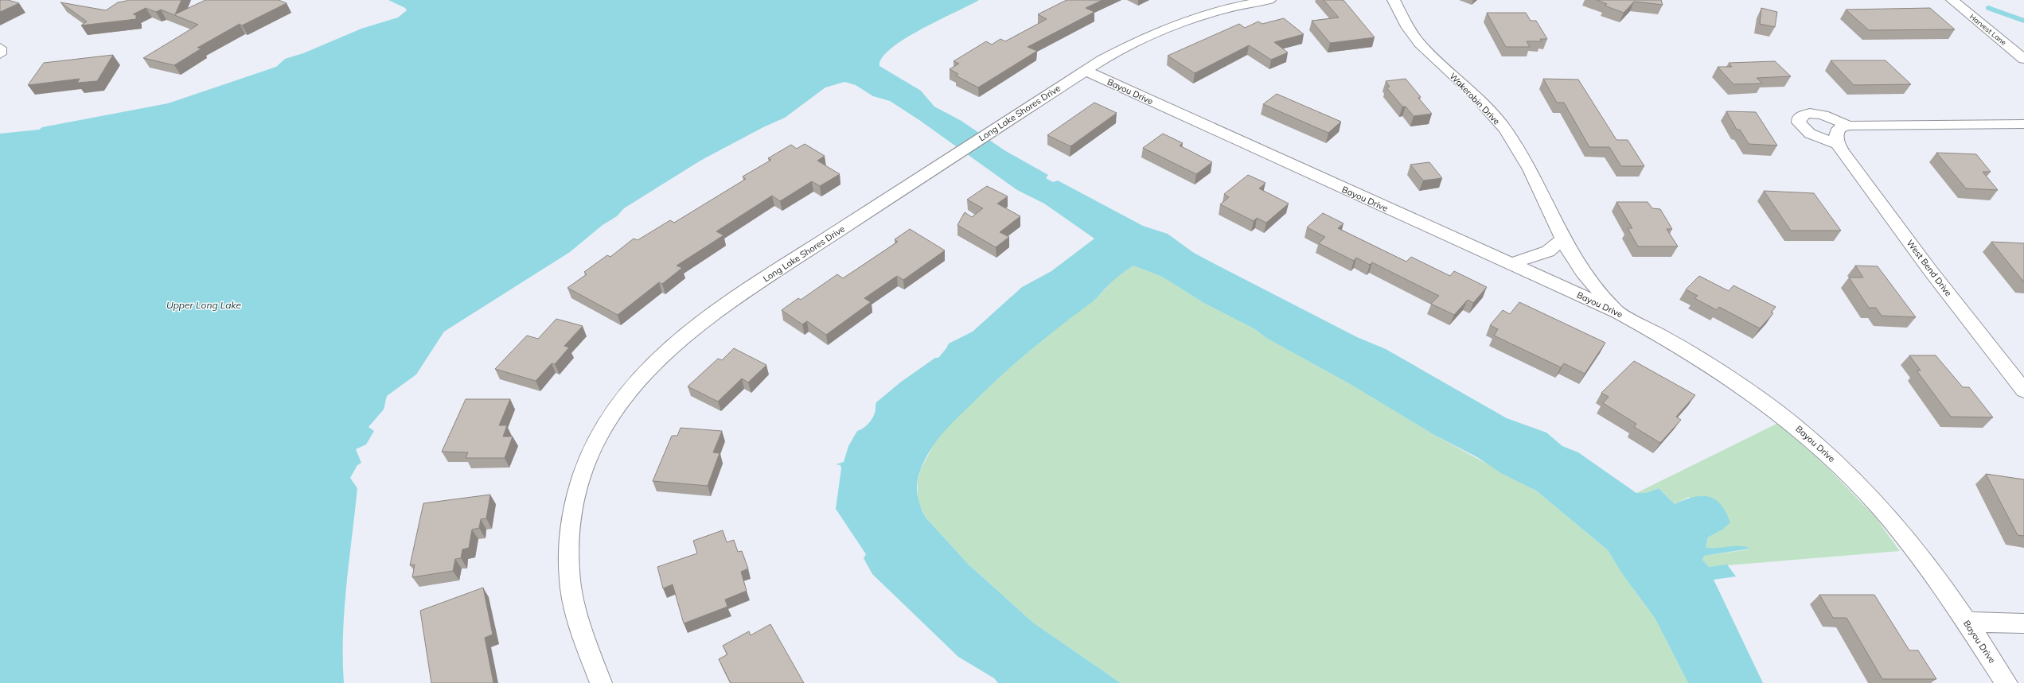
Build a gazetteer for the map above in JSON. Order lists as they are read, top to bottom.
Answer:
{
  "streets": {
    "street": [
      "Harvest Lane",
      "Bayou Drive",
      "Wakerobin Drive",
      "Long Lake Shores Drive",
      "West Bend Drive"
    ]
  },
  "crossings": [
    ["Bayou Drive", "Wakerobin Drive"],
    ["Bayou Drive", "Long Lake Shores Drive"]
  ],
  "water": ["Upper Long Lake"]
}
